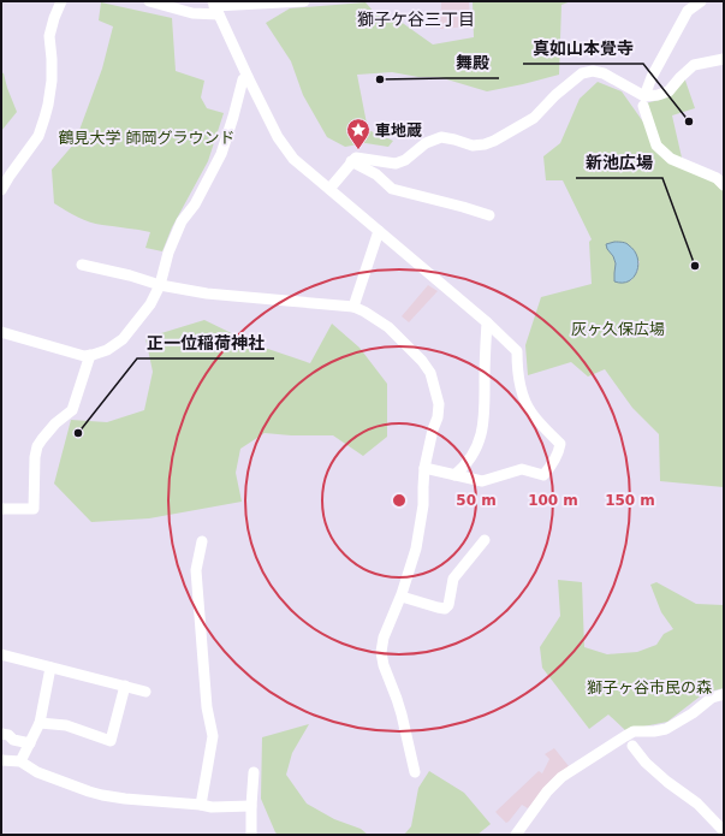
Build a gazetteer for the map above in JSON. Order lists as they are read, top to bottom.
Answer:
{
  "districts": ["獅子ケ谷三丁目"],
  "parks": ["鶴見大学 師岡グラウンド", "灰ヶ久保広場", "獅子ヶ谷市民の森"],
  "places": {
    "other": [
      "舞殿",
      "真如山本覺寺",
      "新池広場",
      "正一位稲荷神社"
    ],
    "place": ["車地蔵"]
  },
  "rings": ["50 m", "100 m", "150 m"]
}
